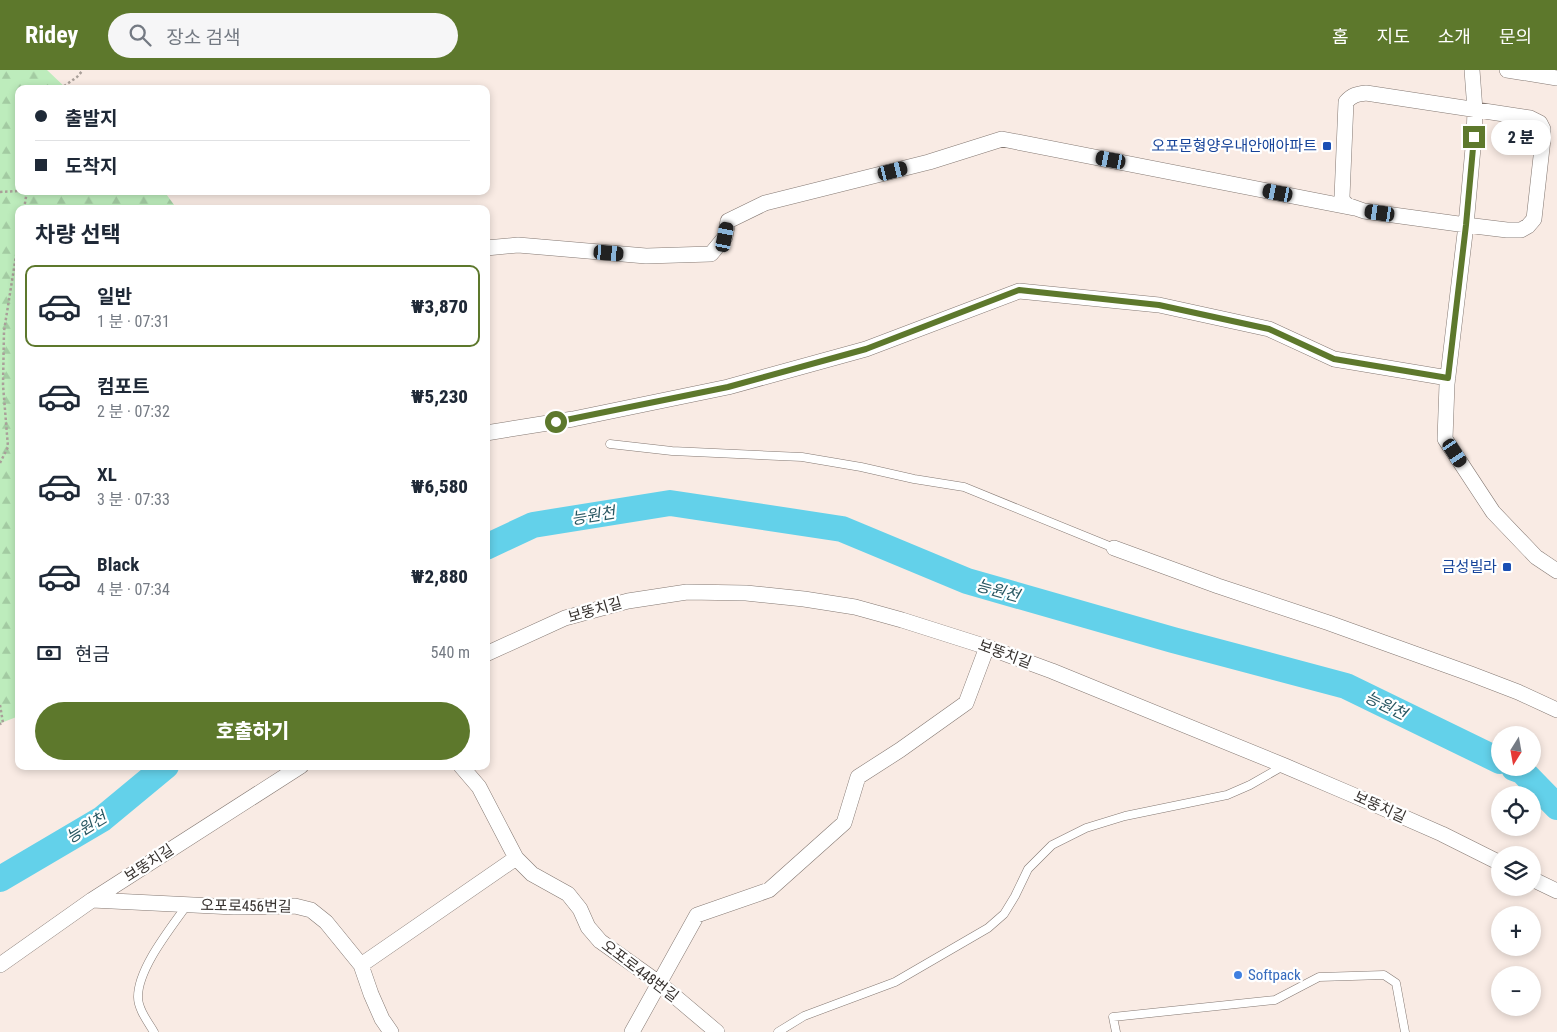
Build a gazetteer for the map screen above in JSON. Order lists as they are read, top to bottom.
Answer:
{
  "streets": {
    "street": ["보뚱치길", "오포로456번길", "오포로448번길"]
  },
  "crossings": [
    ["보뚱치길", "오포로456번길"]
  ],
  "water": ["능원천"],
  "places": {
    "transit": ["오포문형양우내안애아파트", "금성빌라"],
    "other": ["Softpack"]
  },
  "north": "bottom",
  "page": {
    "header": "Ridey",
    "search": "장소 검색",
    "nav": [
      "홈",
      "지도",
      "소개",
      "문의"
    ],
    "banner": ["출발지", "도착지"],
    "bubble": "2 분",
    "heading": "차량 선택",
    "list": [
      {
        "name": "일반",
        "note": "1 분 · 07:31",
        "value": "₩3,870"
      },
      {
        "name": "컴포트",
        "note": "2 분 · 07:32",
        "value": "₩5,230"
      },
      {
        "name": "XL",
        "note": "3 분 · 07:33",
        "value": "₩6,580"
      },
      {
        "name": "Black",
        "note": "4 분 · 07:34",
        "value": "₩2,880"
      }
    ],
    "pay": ["현금", "540 m"],
    "buttons": "호출하기",
    "map_buttons": ["+", "−"]
  }
}
